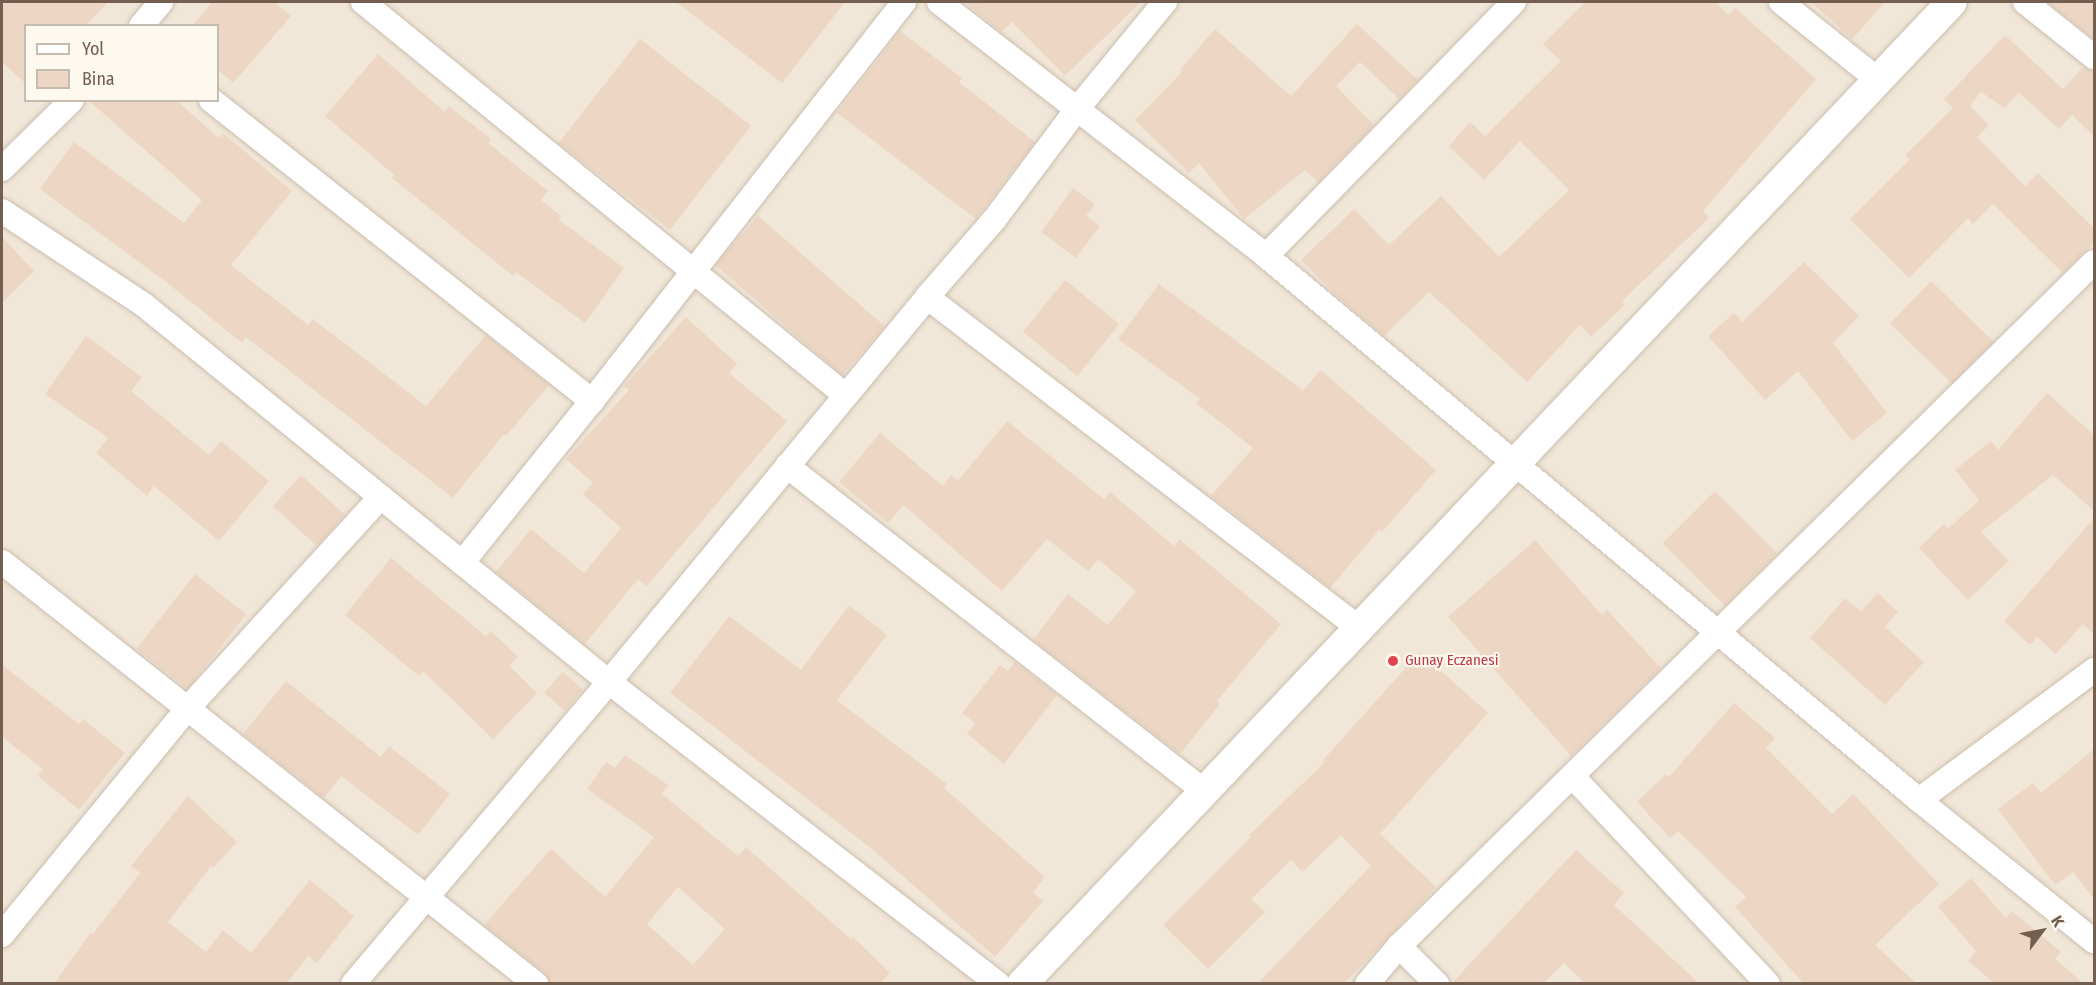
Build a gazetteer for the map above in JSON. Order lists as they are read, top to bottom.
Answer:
{
  "places": ["Gunay Eczanesi"],
  "legend": ["Yol", "Bina"],
  "north": "top right"
}
